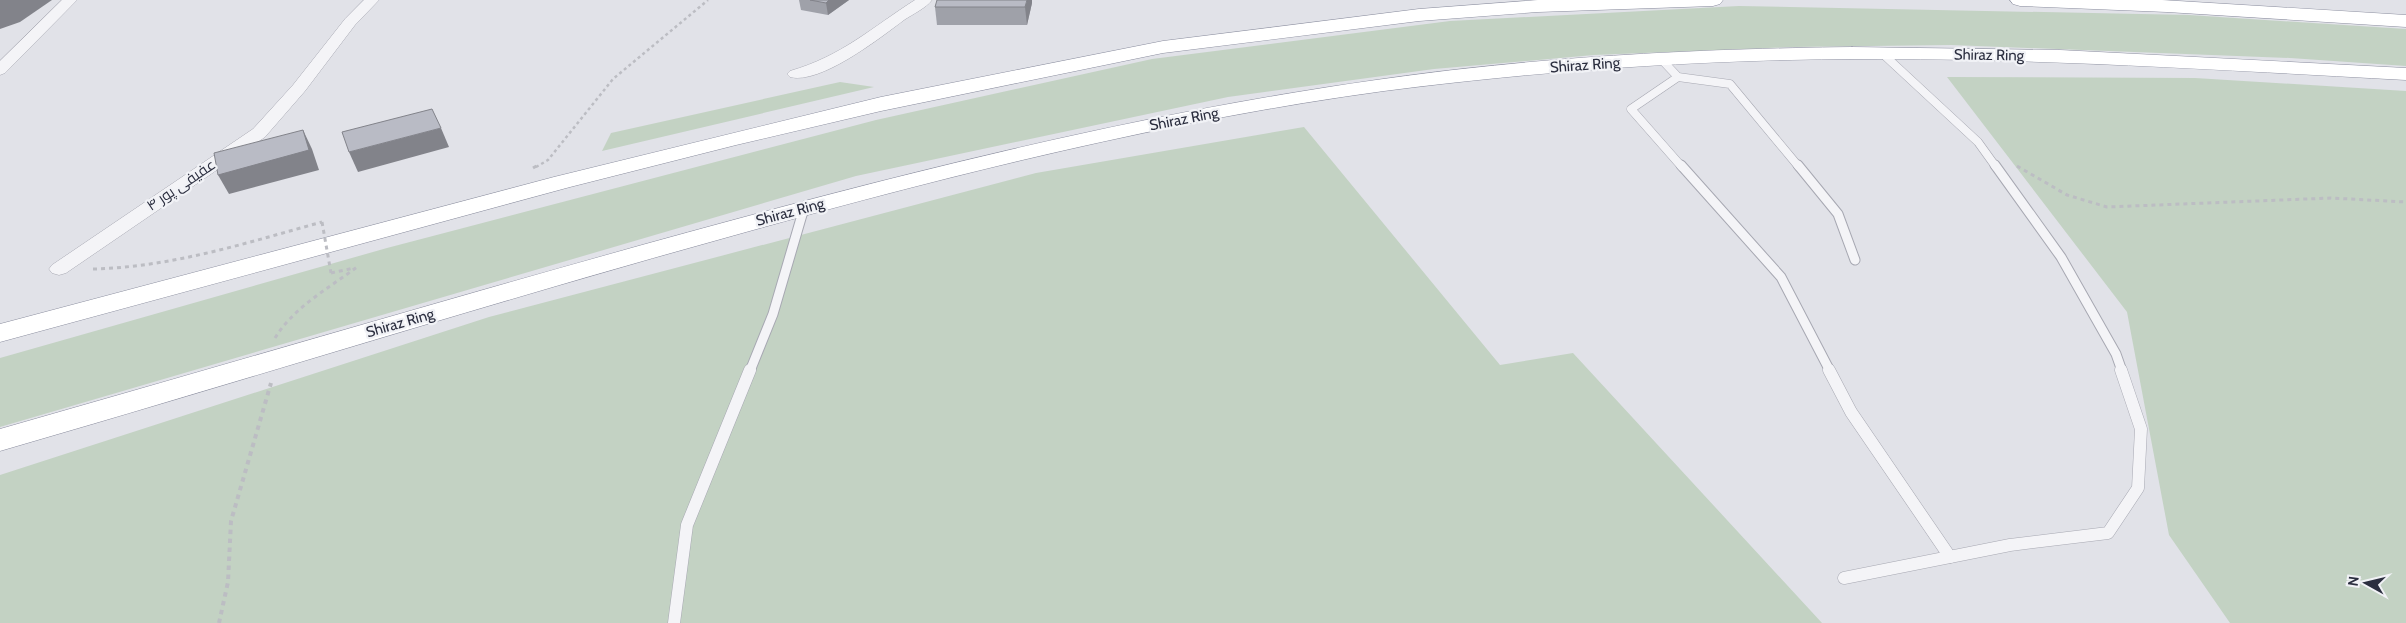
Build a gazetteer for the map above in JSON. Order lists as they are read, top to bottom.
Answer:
{
  "streets": {
    "highway": ["Shiraz Ring"],
    "street": ["عفیفی پور ۴"]
  },
  "north": "left"
}
